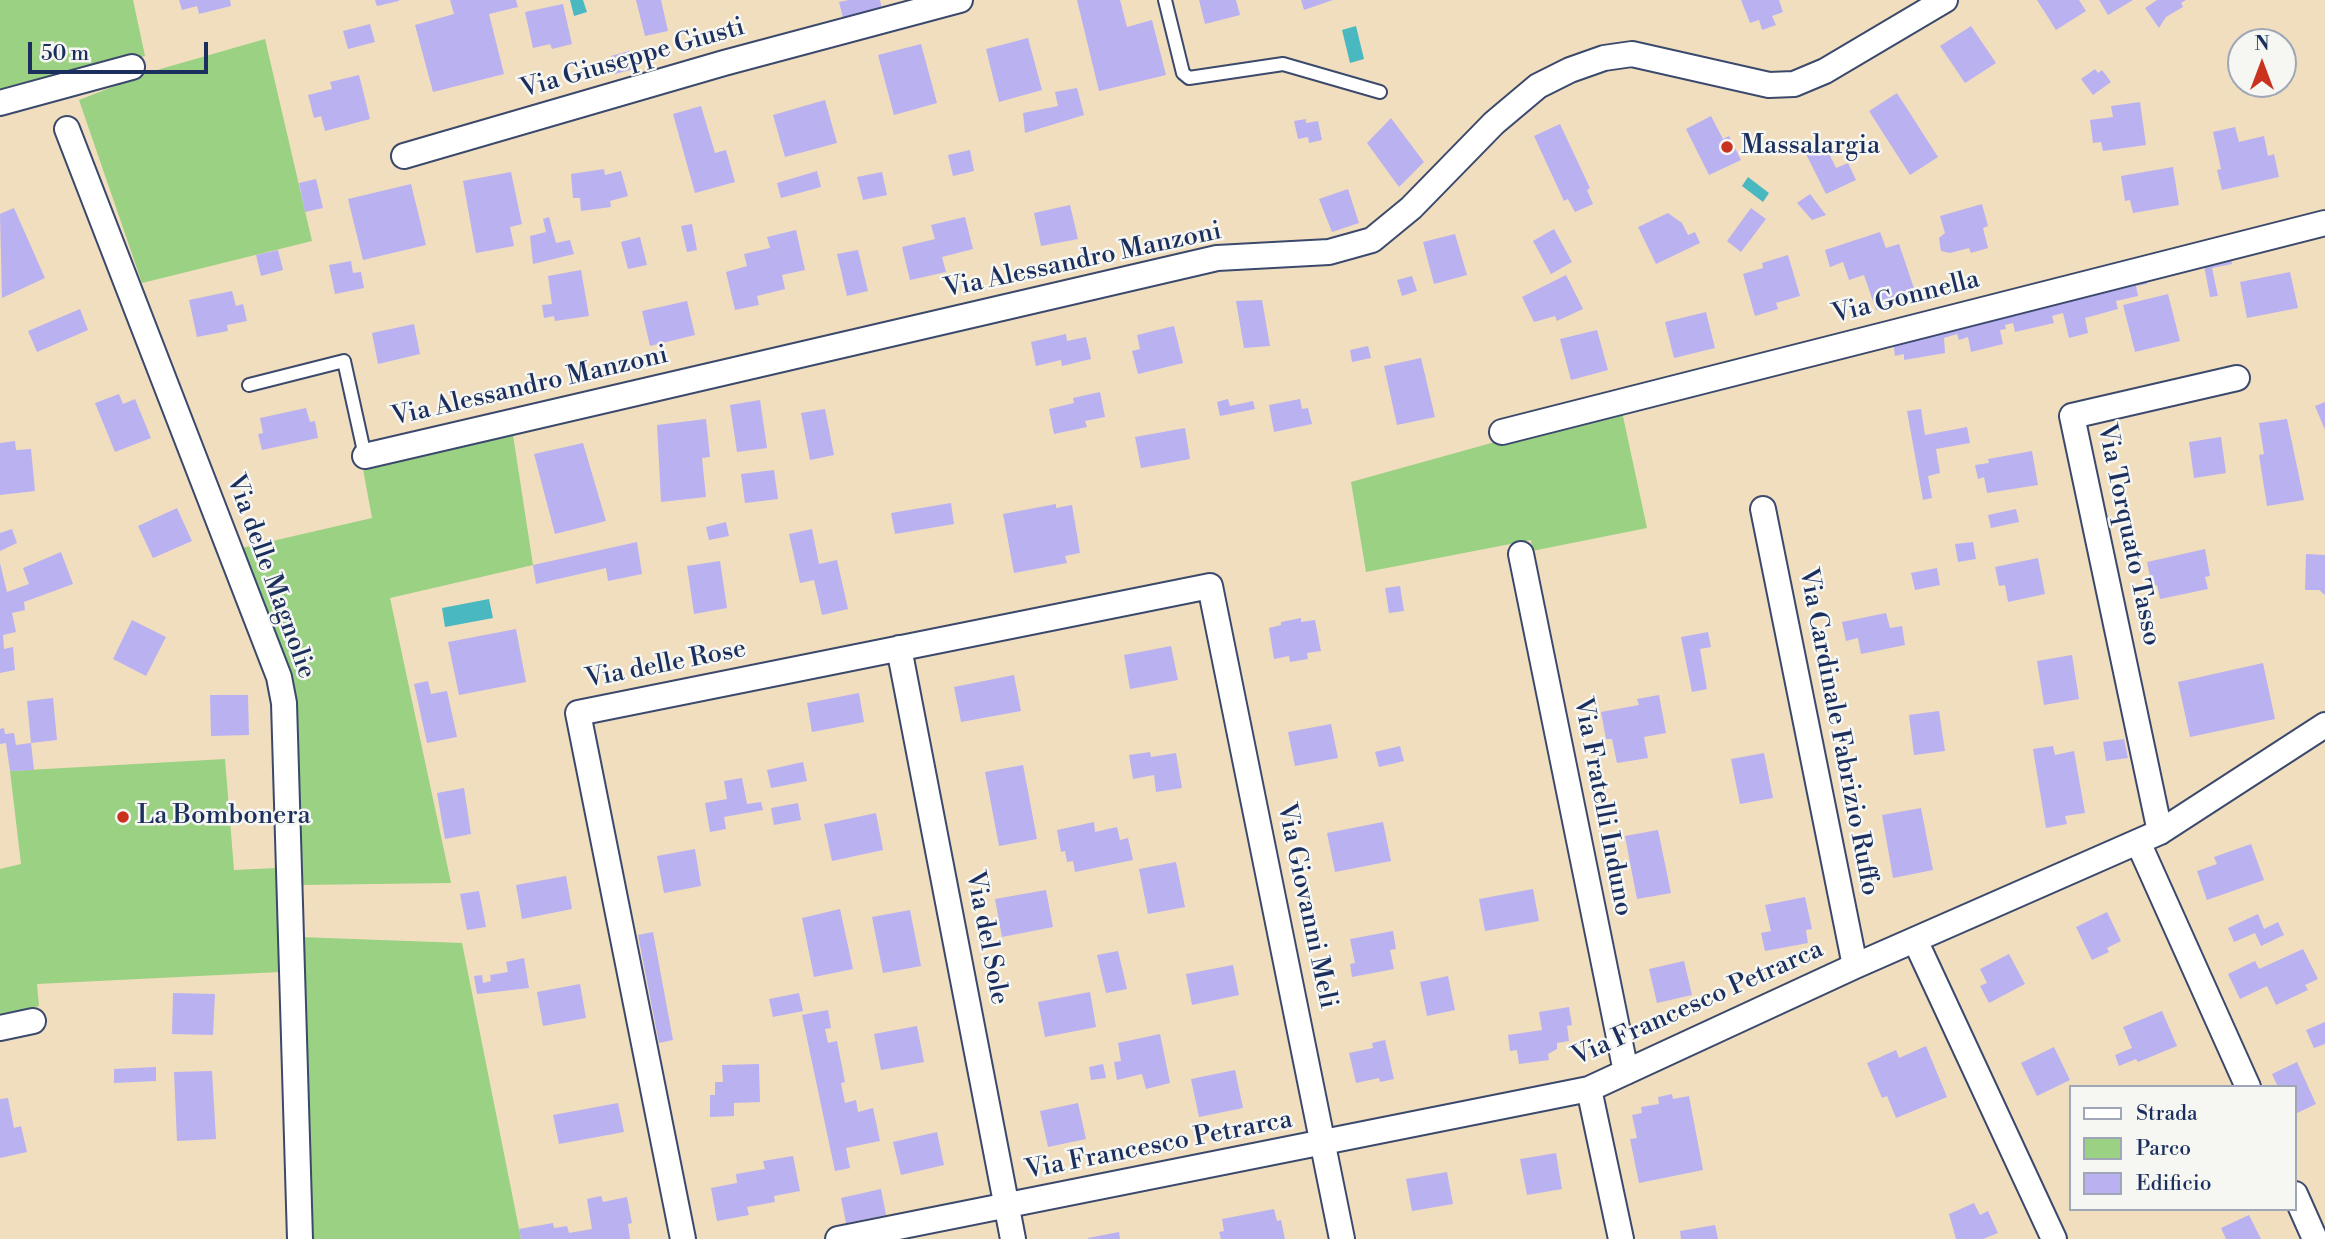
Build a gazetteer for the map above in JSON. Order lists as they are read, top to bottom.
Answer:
{
  "streets": {
    "street": [
      "Via Giuseppe Giusti",
      "Via Alessandro Manzoni",
      "Via Gonnella",
      "Via Torquato Tasso",
      "Via delle Magnolie",
      "Via delle Rose",
      "Via Cardinale Fabrizio Ruffo",
      "Via Fratelli Induno",
      "Via Giovanni Meli",
      "Via del Sole",
      "Via Francesco Petrarca"
    ]
  },
  "crossings": [
    ["Via Torquato Tasso", "Via Francesco Petrarca"],
    ["Via delle Rose", "Via Giovanni Meli"],
    ["Via delle Rose", "Via del Sole"],
    ["Via Cardinale Fabrizio Ruffo", "Via Francesco Petrarca"],
    ["Via Fratelli Induno", "Via Francesco Petrarca"],
    ["Via Giovanni Meli", "Via Francesco Petrarca"],
    ["Via del Sole", "Via Francesco Petrarca"]
  ],
  "places": ["Massalargia", "La Bombonera"],
  "legend": ["Strada", "Parco", "Edificio"],
  "scale_bar": "50 m",
  "north": "top"
}
